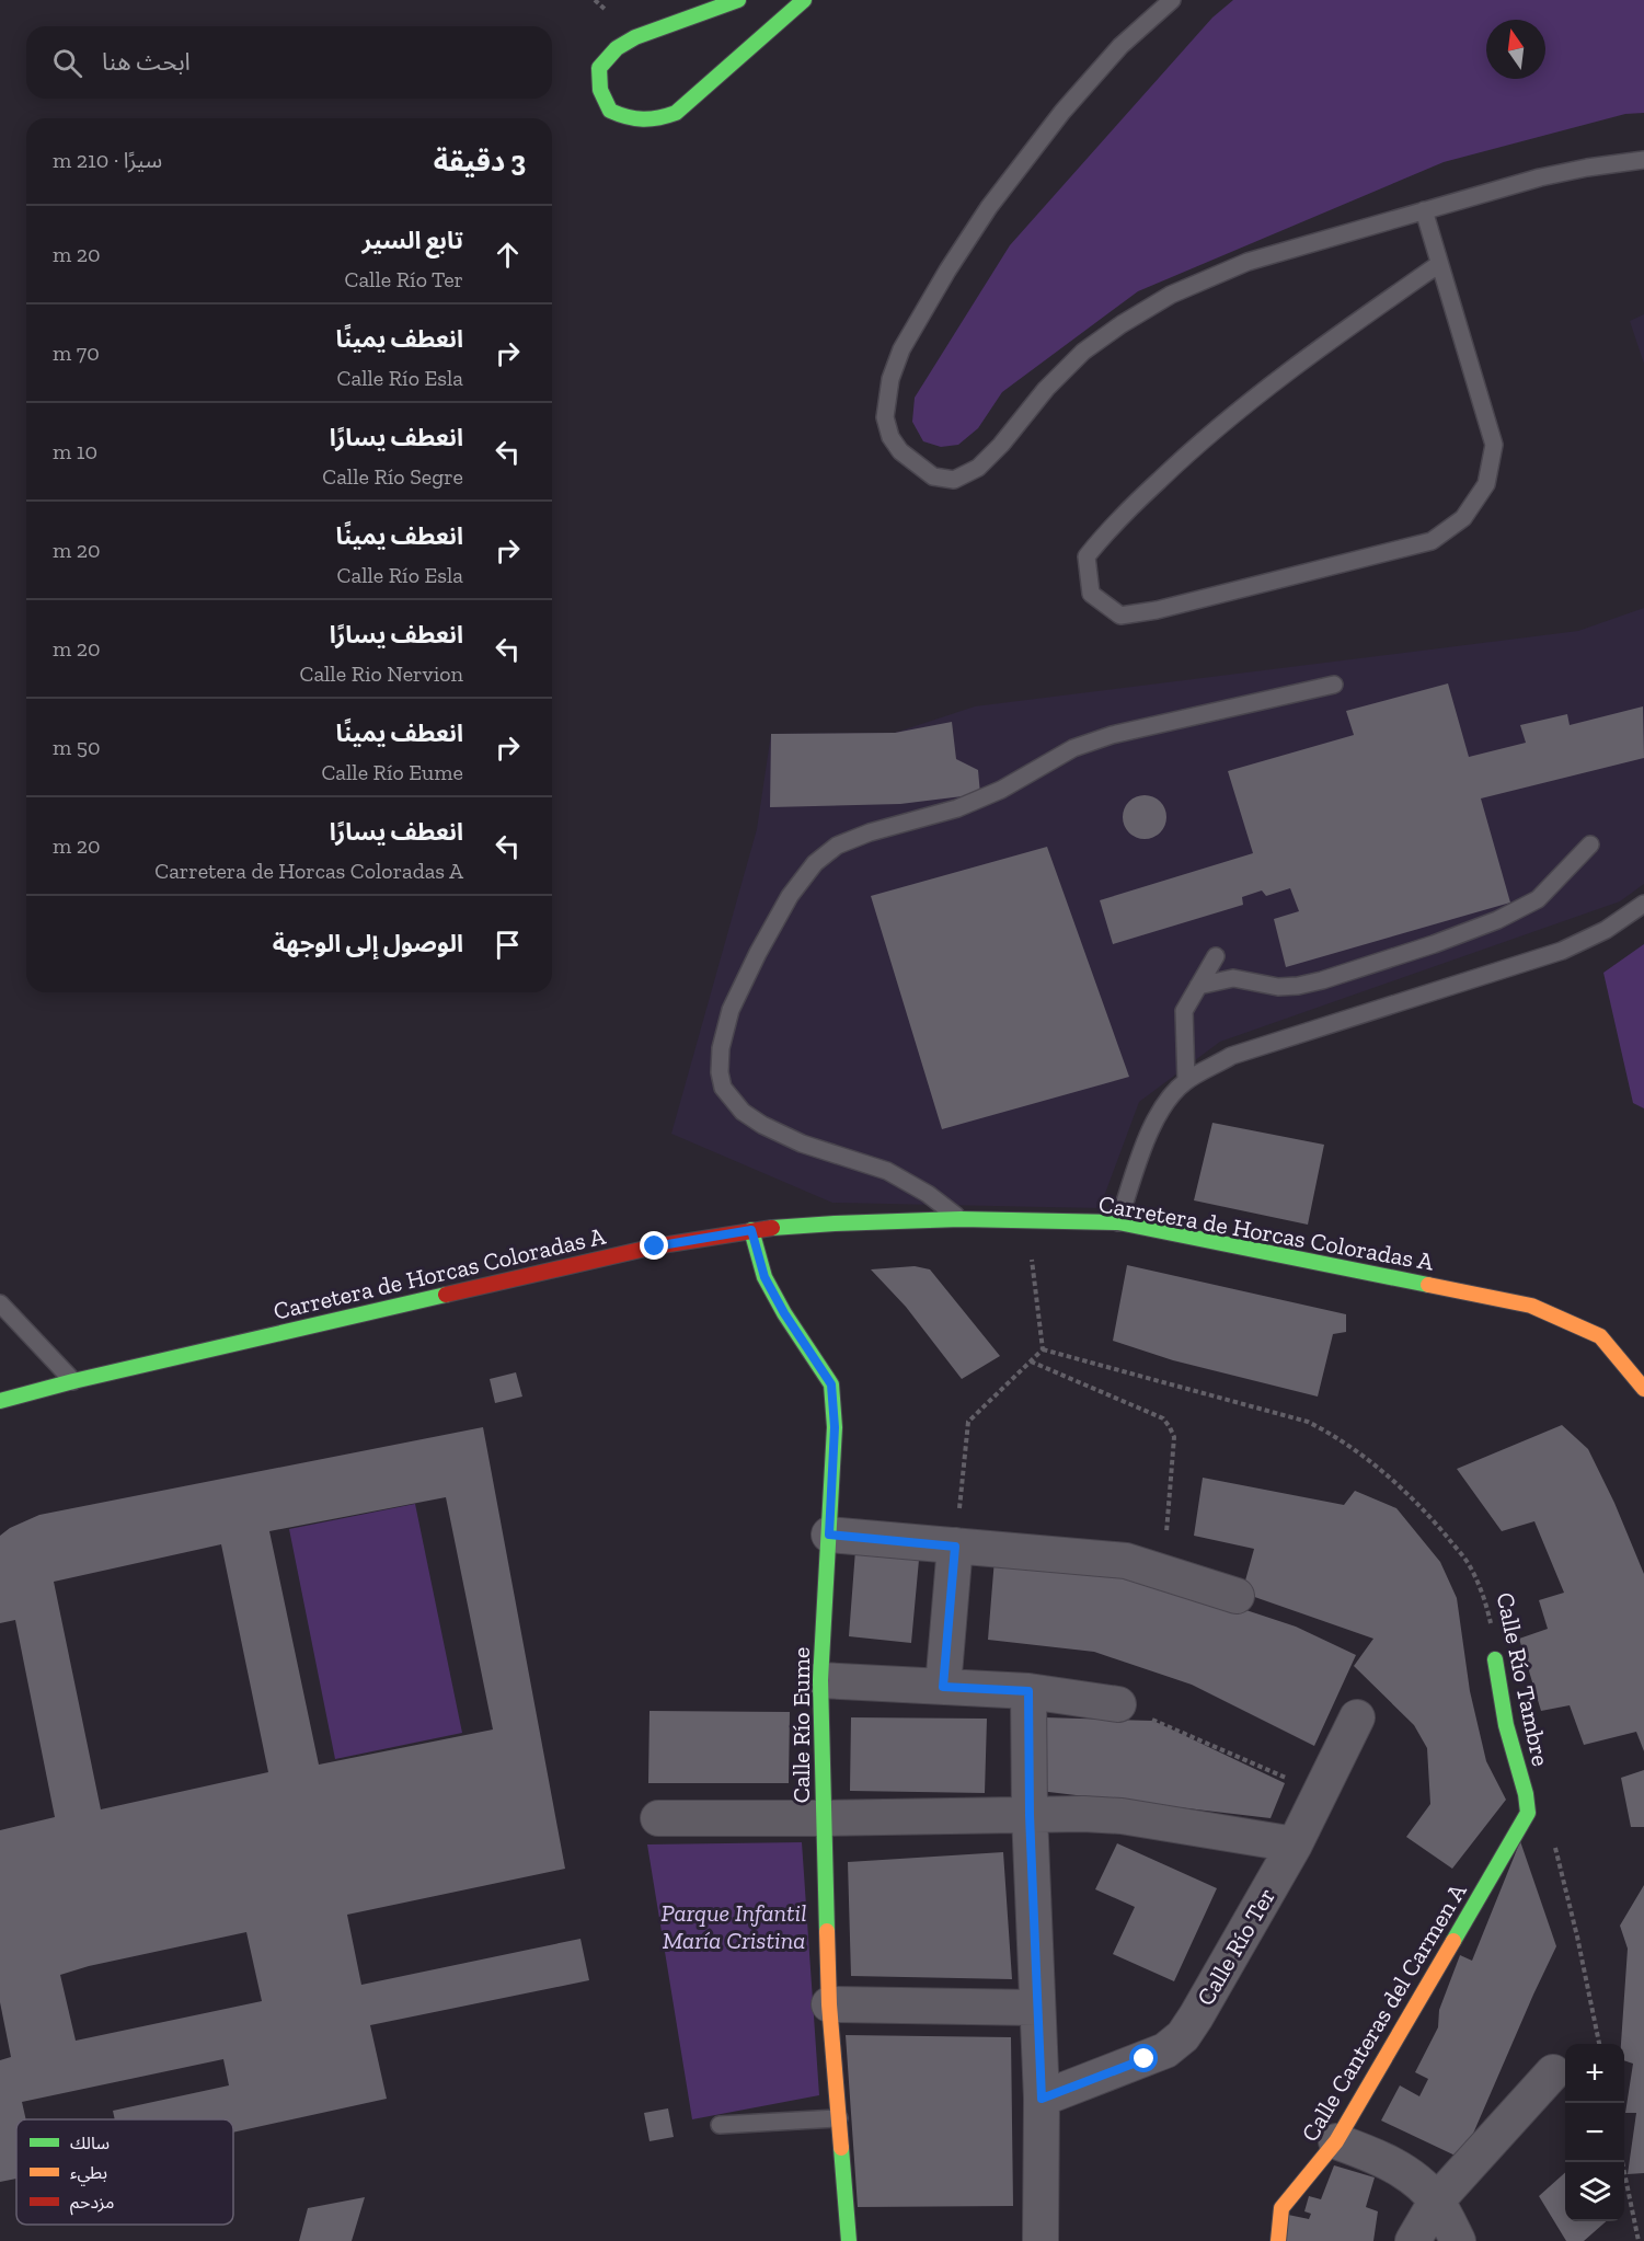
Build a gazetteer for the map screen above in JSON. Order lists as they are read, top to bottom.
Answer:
{
  "streets": {
    "street": [
      "Carretera de Horcas Coloradas A",
      "Calle Río Tambre",
      "Calle Río Eume",
      "Calle Río Ter",
      "Calle Canteras del Carmen A"
    ]
  },
  "crossings": [
    ["Carretera de Horcas Coloradas A", "Calle Río Eume"],
    ["Calle Río Tambre", "Calle Canteras del Carmen A"]
  ],
  "parks": ["Parque Infantil María Cristina"],
  "legend": ["سالك", "بطيء", "مزدحم"],
  "north": "top",
  "page": {
    "search": "ابحث هنا",
    "heading": ["3 دقيقة", "سيرًا · 210 m"],
    "list": [
      ["تابع السير", "Calle Río Ter", "20 m"],
      ["انعطف يمينًا", "Calle Río Esla", "70 m"],
      ["انعطف يسارًا", "Calle Río Segre", "10 m"],
      ["انعطف يمينًا", "Calle Río Esla", "20 m"],
      ["انعطف يسارًا", "Calle Rio Nervion", "20 m"],
      ["انعطف يمينًا", "Calle Río Eume", "50 m"],
      ["انعطف يسارًا", "Carretera de Horcas Coloradas A", "20 m"],
      "الوصول إلى الوجهة"
    ],
    "map_buttons": ["+", "−"]
  }
}
